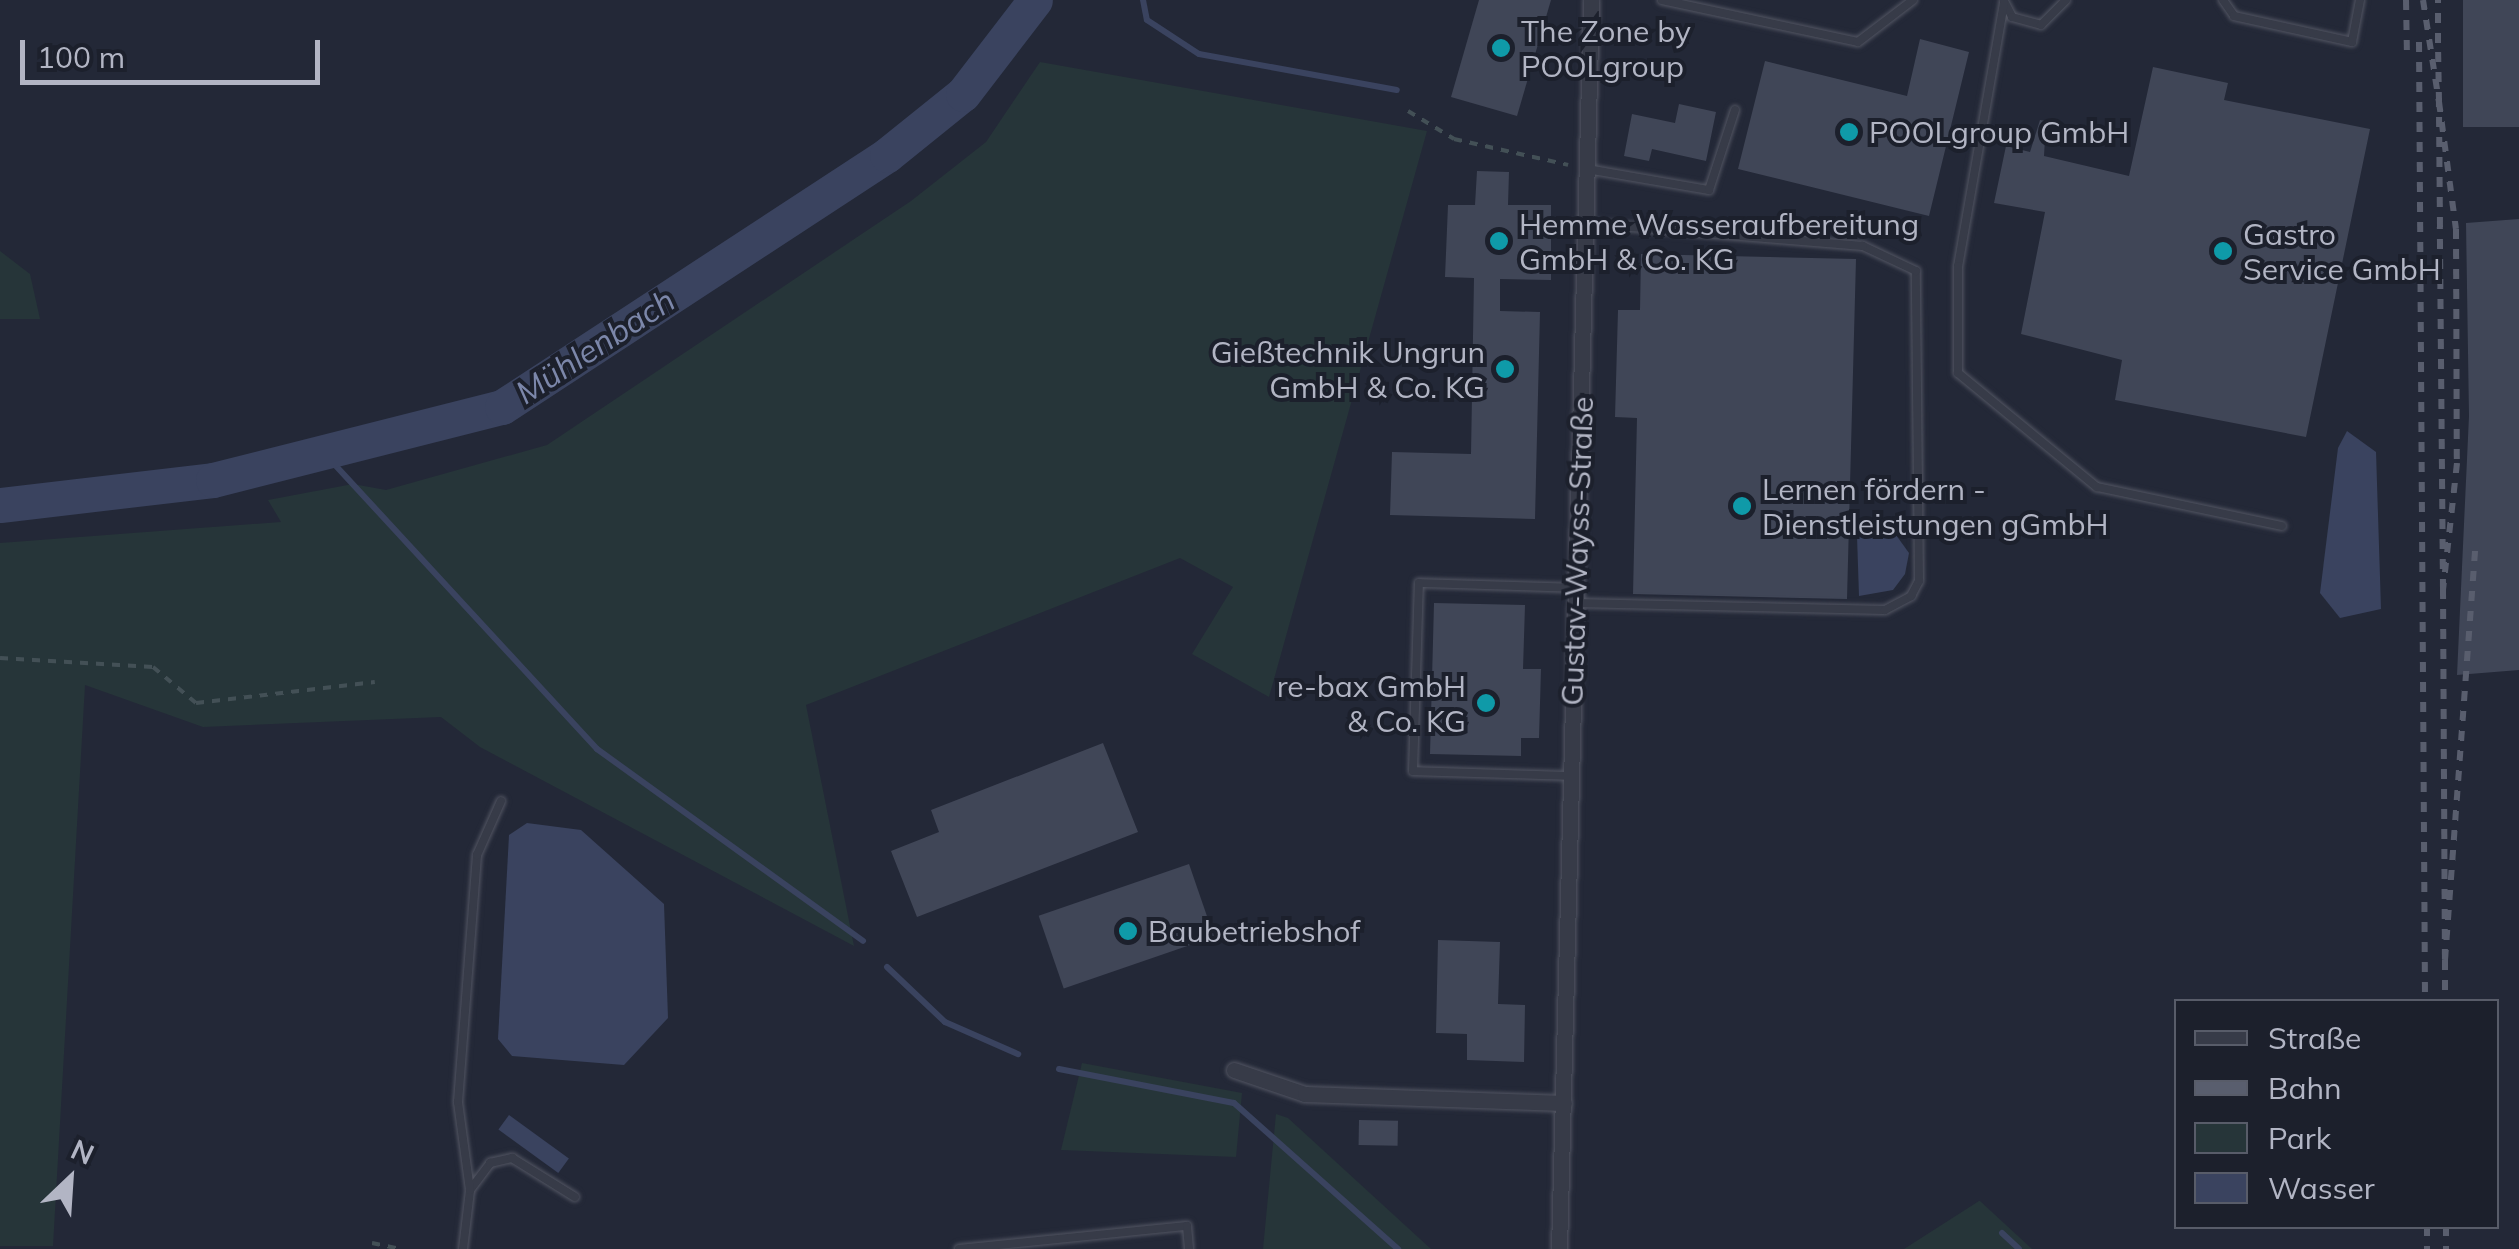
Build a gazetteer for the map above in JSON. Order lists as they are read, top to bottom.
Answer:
{
  "streets": {
    "street": ["Gustav-Wayss-Straße"]
  },
  "water": ["Mühlenbach"],
  "places": [
    "The Zone by POOLgroup",
    "POOLgroup GmbH",
    "Hemme Wasseraufbereitung GmbH & Co. KG",
    "Gastro Service GmbH",
    "Gießtechnik Ungrun GmbH & Co. KG",
    "Lernen fördern - Dienstleistungen gGmbH",
    "re-bax GmbH & Co. KG",
    "Baubetriebshof"
  ],
  "legend": [
    "Straße",
    "Bahn",
    "Park",
    "Wasser"
  ],
  "scale_bar": "100 m",
  "north": "top right"
}
